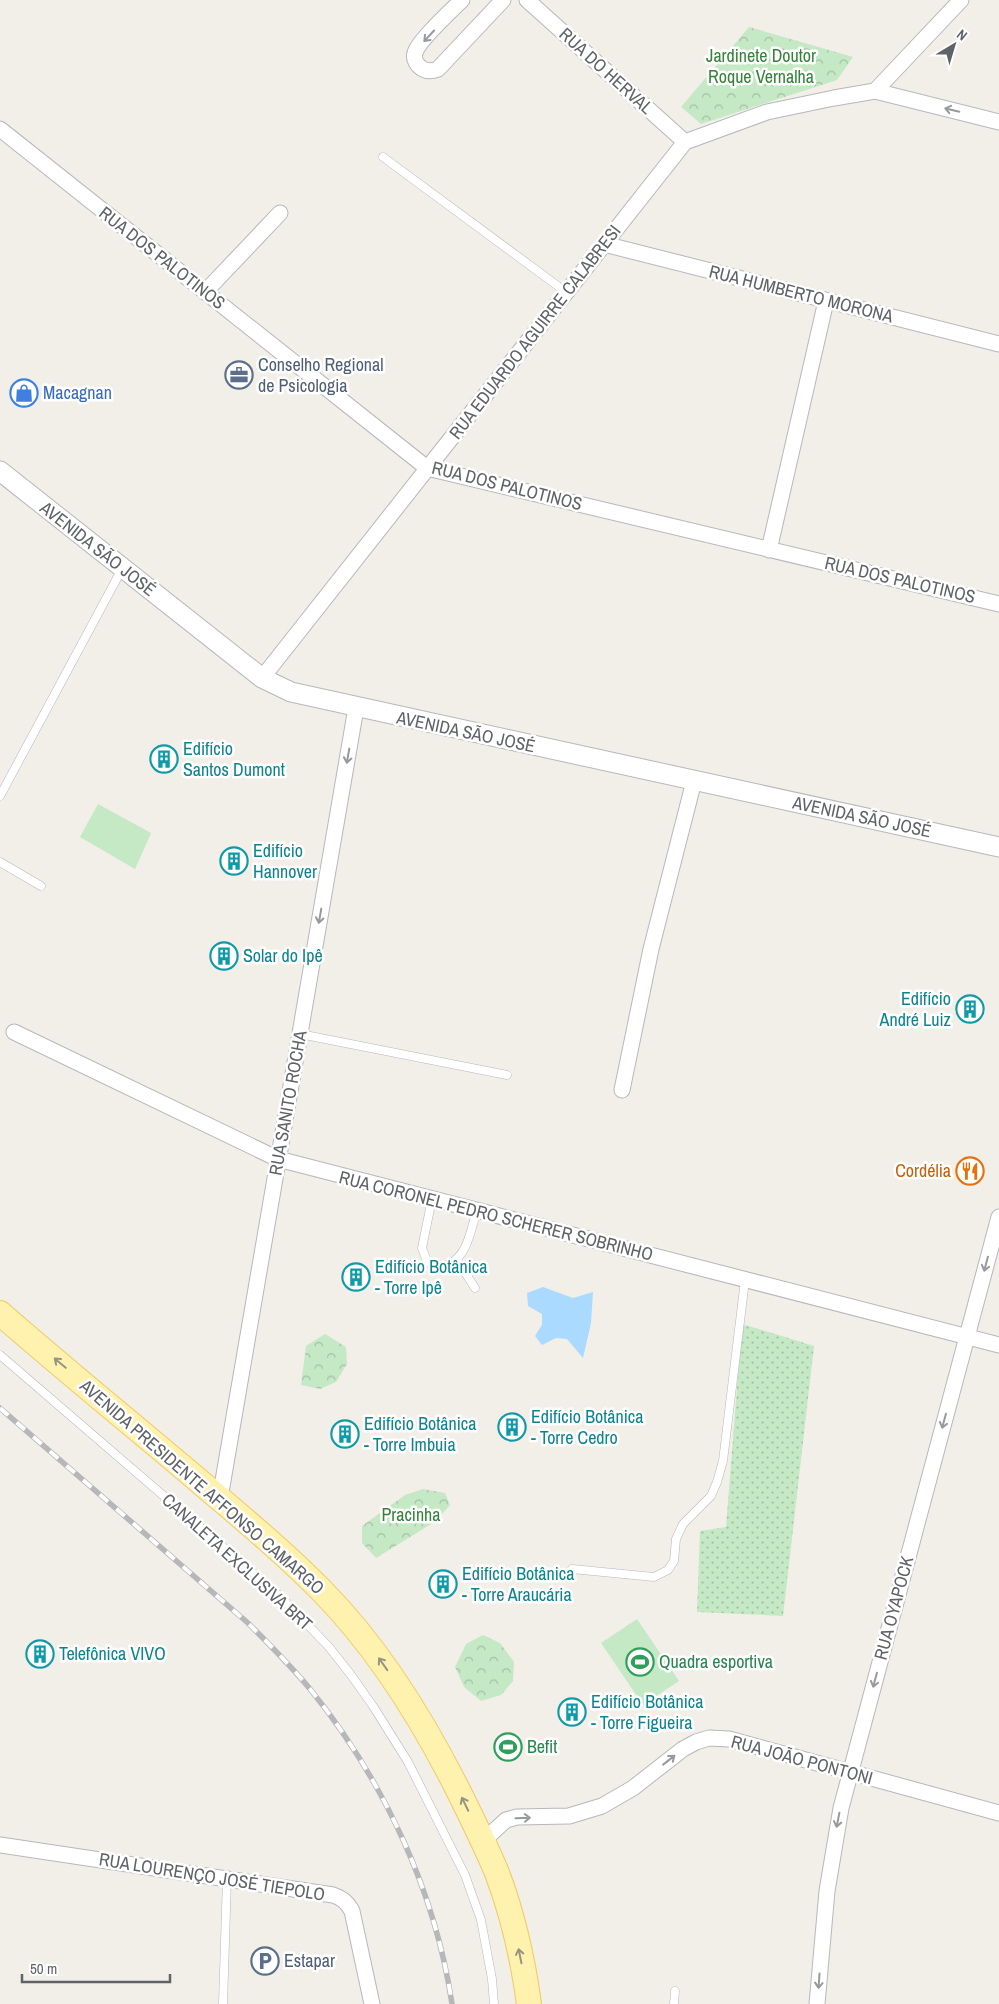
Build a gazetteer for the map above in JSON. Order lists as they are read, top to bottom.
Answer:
{
  "streets": {
    "main road": ["AVENIDA PRESIDENTE AFFONSO CAMARGO"],
    "street": [
      "RUA DO HERVAL",
      "RUA DOS PALOTINOS",
      "RUA HUMBERTO MORONA",
      "RUA EDUARDO AGUIRRE CALABRESI",
      "AVENIDA SÃO JOSÉ",
      "RUA SANITO ROCHA",
      "RUA CORONEL PEDRO SCHERER SOBRINHO",
      "RUA OYAPOCK",
      "RUA JOÃO PONTONI",
      "RUA LOURENÇO JOSÉ TIEPOLO"
    ],
    "lane": ["CANALETA EXCLUSIVA BRT"]
  },
  "crossings": [
    ["RUA DO HERVAL", "RUA EDUARDO AGUIRRE CALABRESI"],
    ["RUA DOS PALOTINOS", "RUA EDUARDO AGUIRRE CALABRESI"],
    ["RUA HUMBERTO MORONA", "RUA EDUARDO AGUIRRE CALABRESI"],
    ["RUA EDUARDO AGUIRRE CALABRESI", "AVENIDA SÃO JOSÉ"],
    ["AVENIDA SÃO JOSÉ", "RUA SANITO ROCHA"],
    ["RUA SANITO ROCHA", "RUA CORONEL PEDRO SCHERER SOBRINHO"],
    ["RUA SANITO ROCHA", "AVENIDA PRESIDENTE AFFONSO CAMARGO"],
    ["RUA CORONEL PEDRO SCHERER SOBRINHO", "RUA OYAPOCK"],
    ["AVENIDA PRESIDENTE AFFONSO CAMARGO", "RUA JOÃO PONTONI"],
    ["RUA OYAPOCK", "RUA JOÃO PONTONI"]
  ],
  "one_way": [
    "RUA SANITO ROCHA",
    "AVENIDA PRESIDENTE AFFONSO CAMARGO",
    "RUA OYAPOCK",
    "RUA JOÃO PONTONI"
  ],
  "parks": ["Jardinete Doutor Roque Vernalha", "Pracinha"],
  "places": {
    "office": ["Conselho Regional de Psicologia"],
    "shop": ["Macagnan"],
    "building": [
      "Edifício Santos Dumont",
      "Edifício Hannover",
      "Solar do Ipê",
      "Edifício André Luiz",
      "Edifício Botânica - Torre Ipê",
      "Edifício Botânica - Torre Cedro",
      "Edifício Botânica - Torre Imbuia",
      "Edifício Botânica - Torre Araucária",
      "Telefônica VIVO",
      "Edifício Botânica - Torre Figueira"
    ],
    "restaurant": ["Cordélia"],
    "sports": ["Quadra esportiva", "Befit"],
    "parking": ["Estapar"]
  },
  "scale_bar": "50 m",
  "north": "top right"
}
